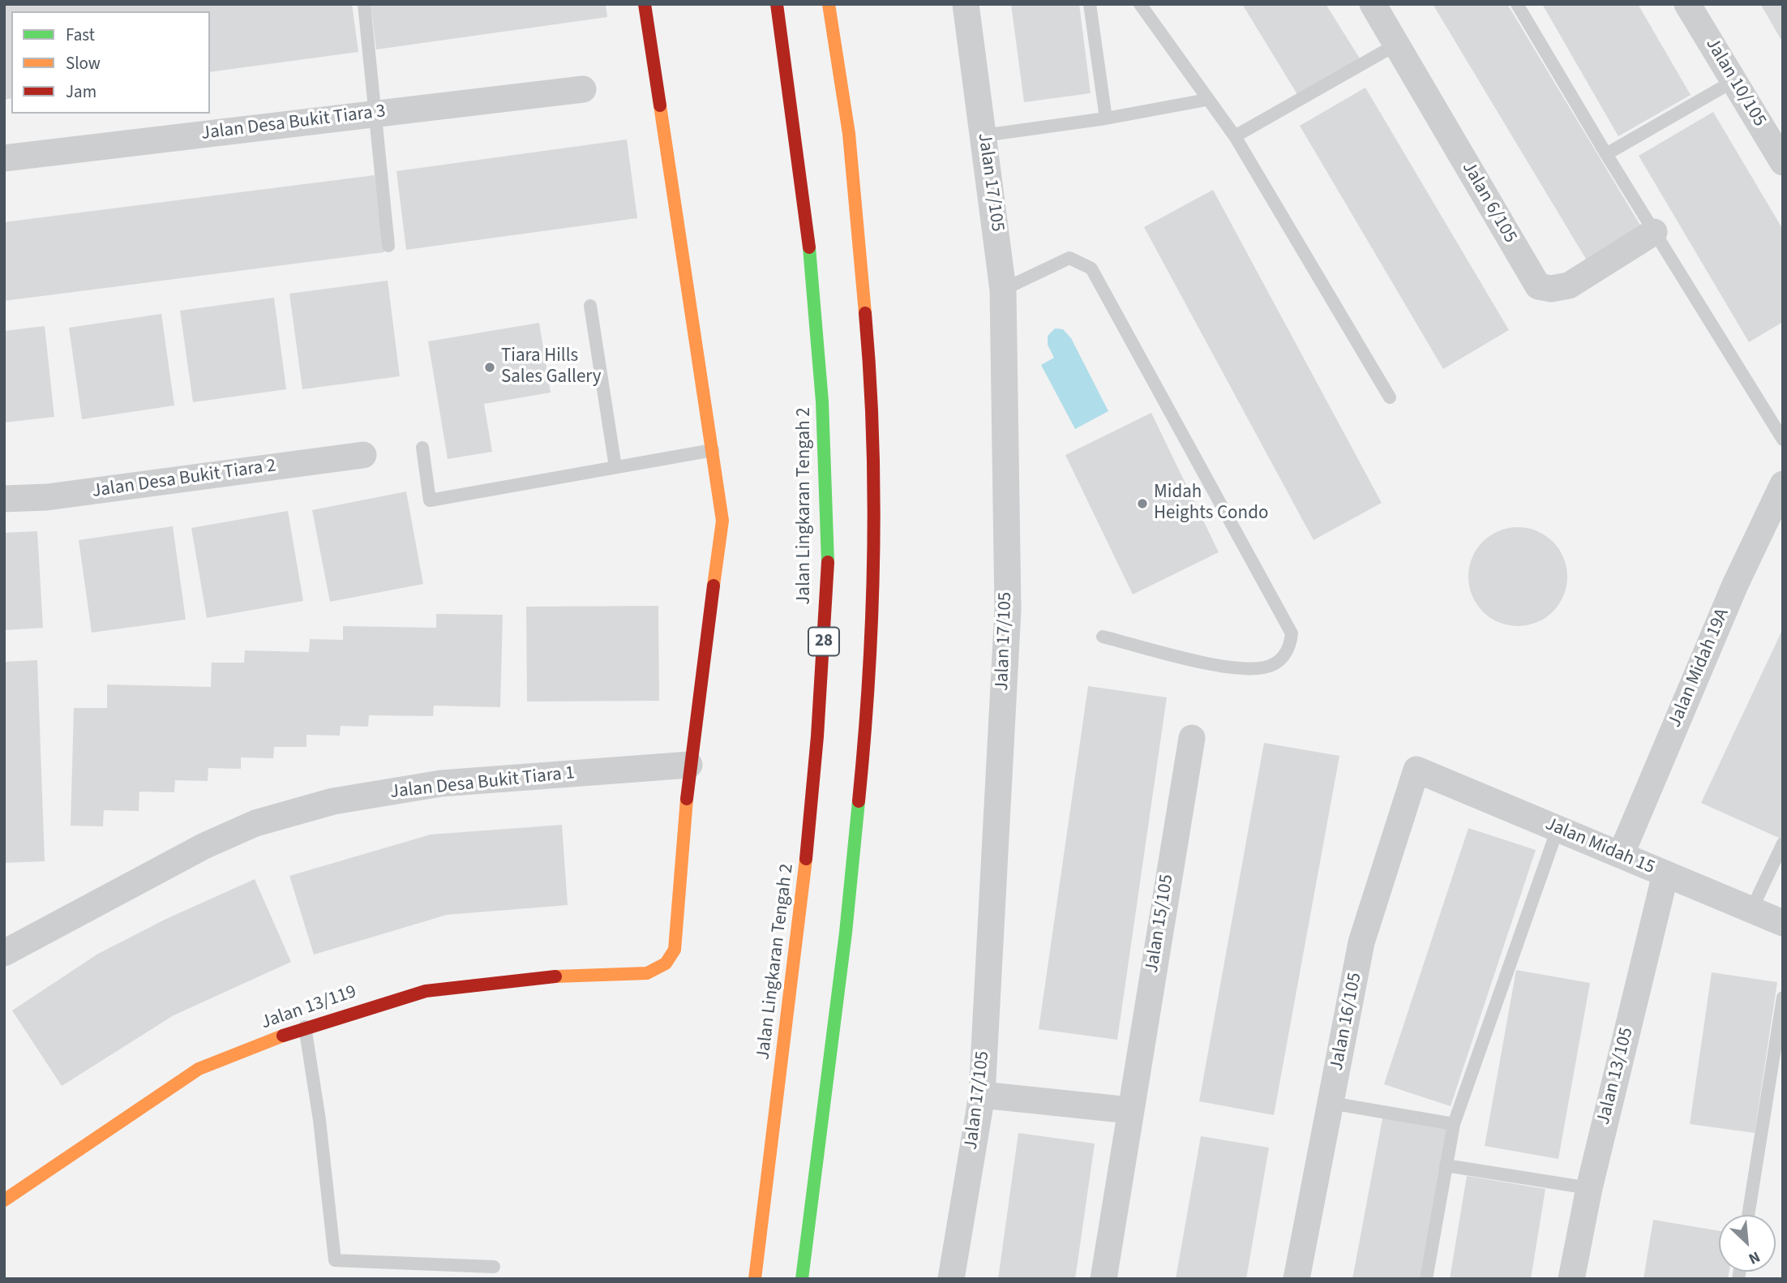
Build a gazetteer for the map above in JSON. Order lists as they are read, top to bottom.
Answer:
{
  "streets": {
    "main road": ["Jalan Lingkaran Tengah 2", "28", "Jalan 13/119"],
    "street": [
      "Jalan 10/105",
      "Jalan Desa Bukit Tiara 3",
      "Jalan 17/105",
      "Jalan 6/105",
      "Jalan Desa Bukit Tiara 2",
      "Jalan Midah 19A",
      "Jalan Desa Bukit Tiara 1",
      "Jalan Midah 15",
      "Jalan 15/105",
      "Jalan 16/105",
      "Jalan 13/105"
    ]
  },
  "crossings": [
    ["Jalan Midah 19A", "Jalan Midah 15"],
    ["Jalan Desa Bukit Tiara 1", "Jalan 13/119"],
    ["Jalan Midah 15", "Jalan 16/105"],
    ["Jalan Midah 15", "Jalan 13/105"]
  ],
  "places": ["Tiara Hills Sales Gallery", "Midah Heights Condo"],
  "legend": ["Fast", "Slow", "Jam"],
  "north": "bottom right"
}
